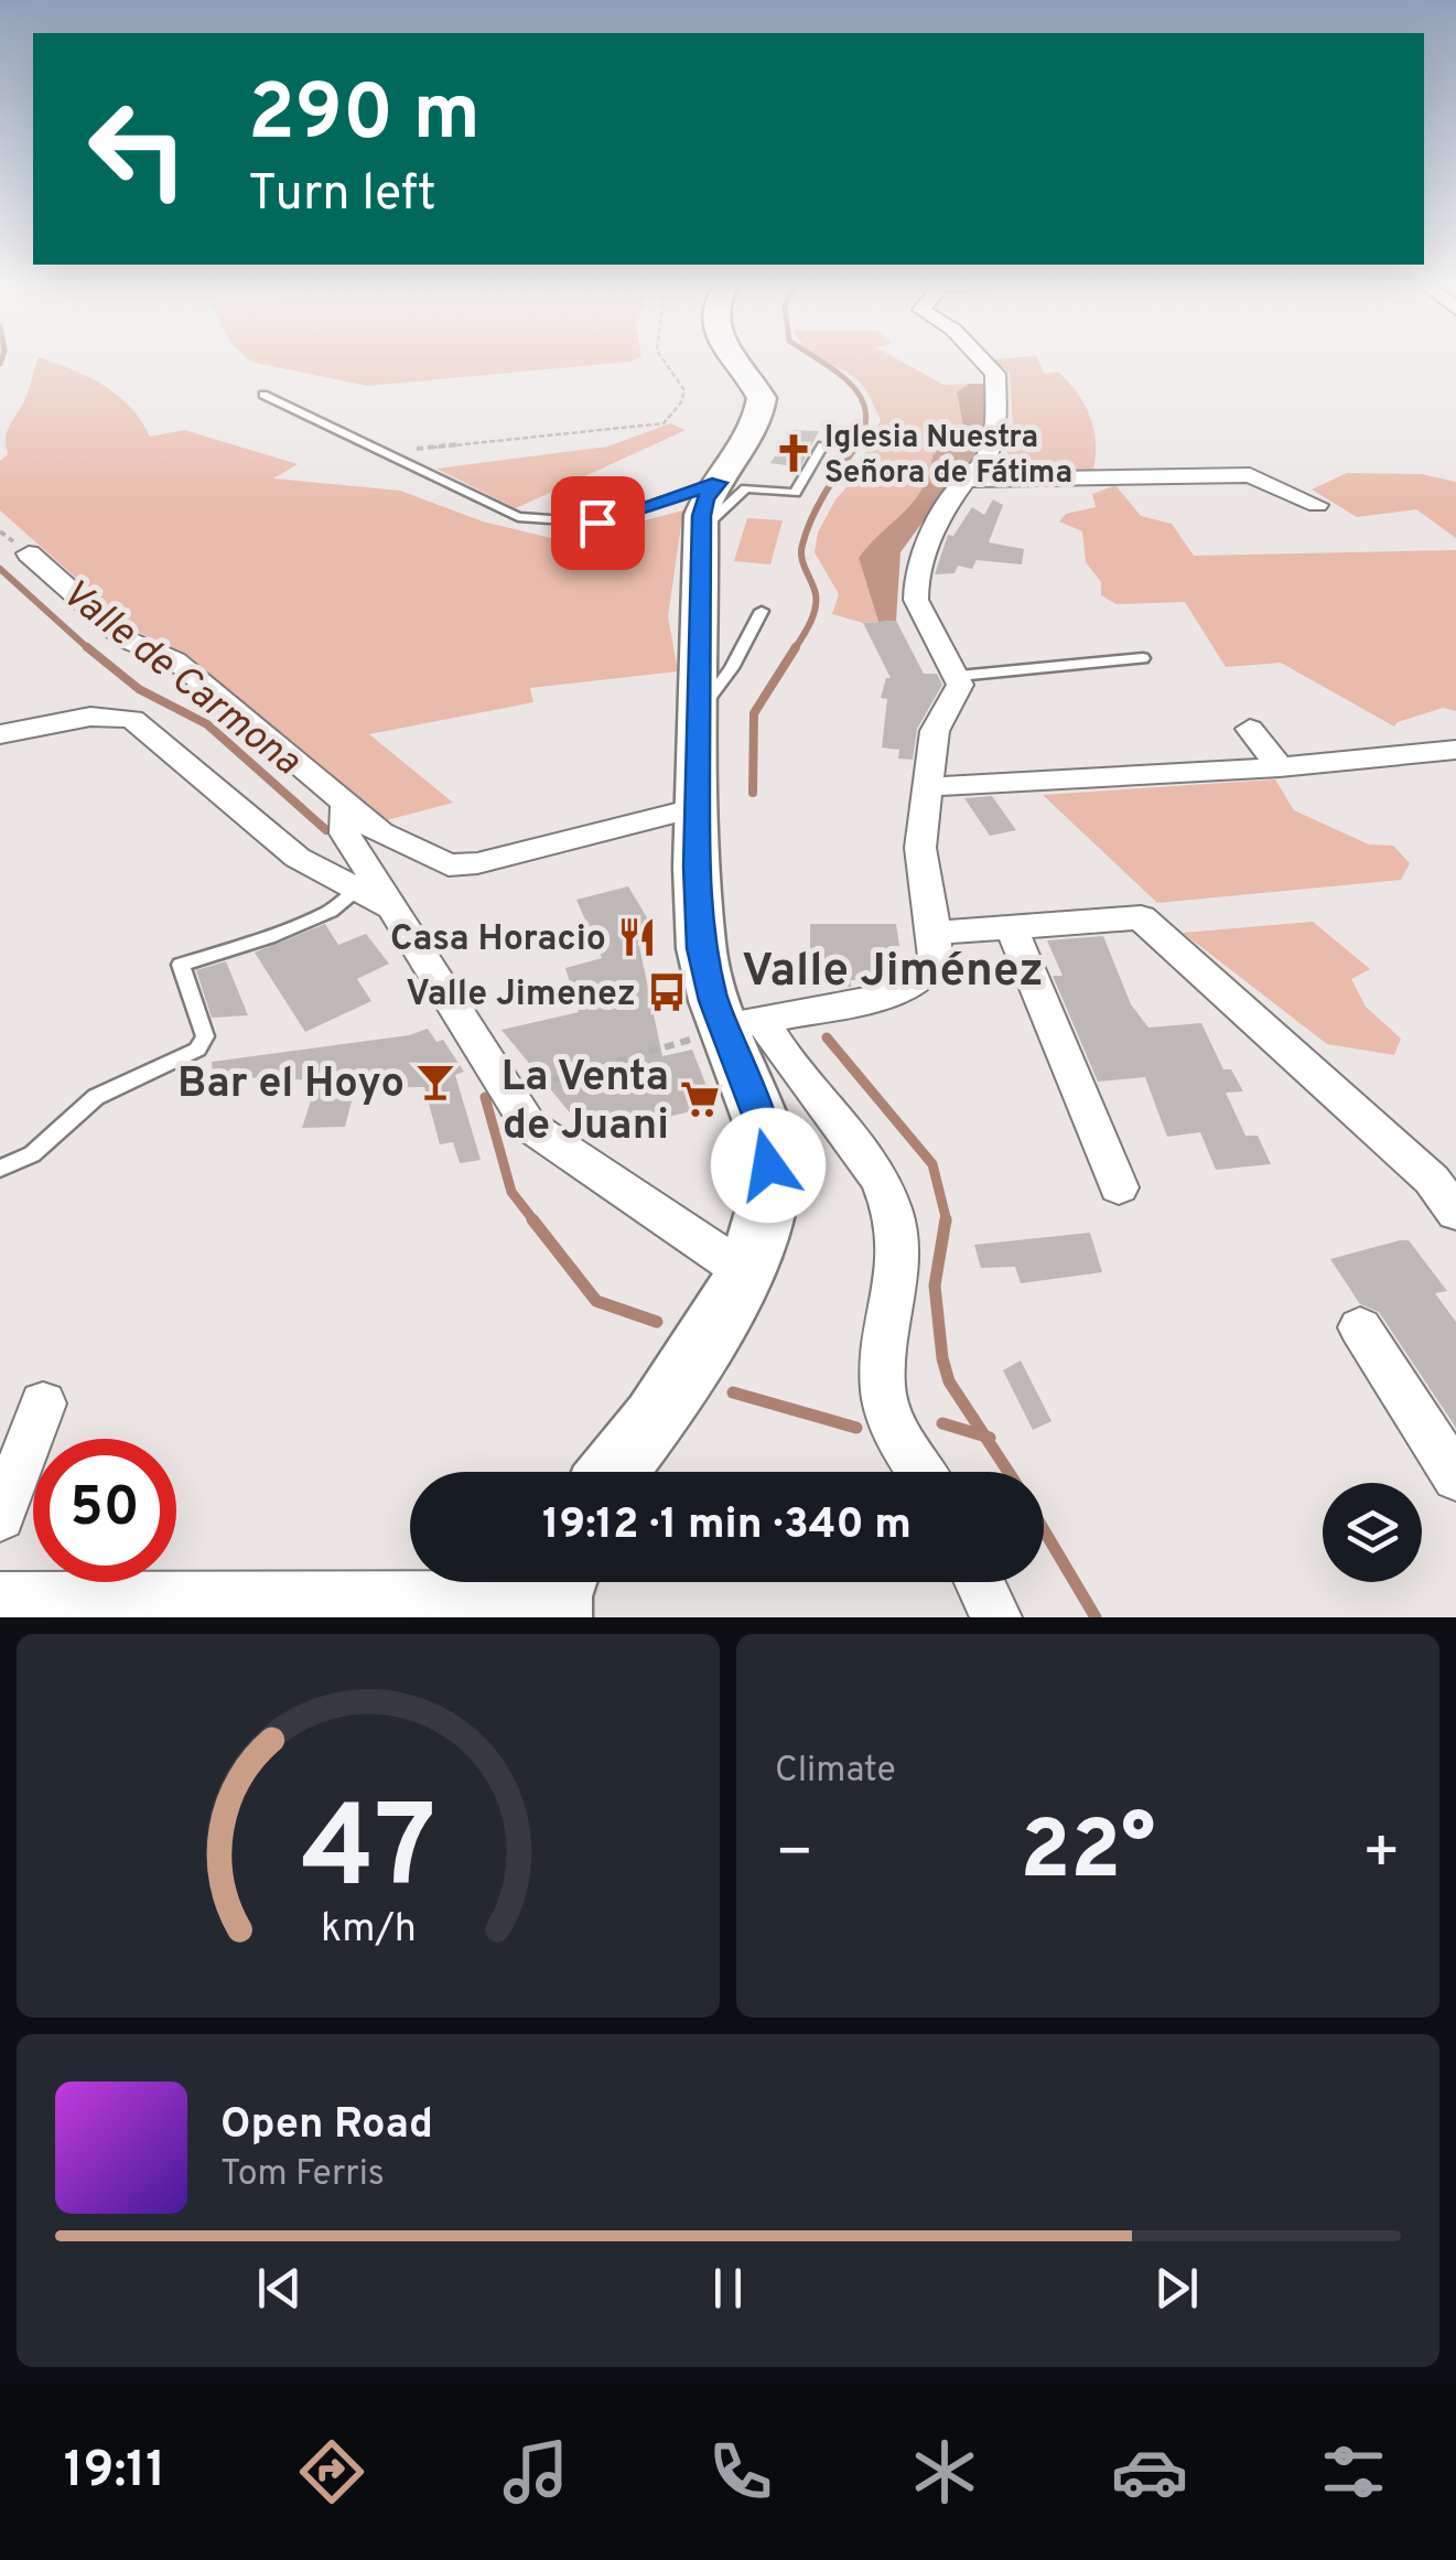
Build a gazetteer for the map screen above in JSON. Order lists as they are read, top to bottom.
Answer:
{
  "districts": ["Valle Jiménez"],
  "water": ["Valle de Carmona"],
  "places": {
    "church": ["Iglesia Nuestra Señora de Fátima"],
    "restaurant": ["Casa Horacio"],
    "bus stop": ["Valle Jimenez"],
    "bar": ["Bar el Hoyo"],
    "supermarket": ["La Venta de Juani"]
  },
  "page": {
    "turn": ["290 m", "Turn left"],
    "limit": "50",
    "trip": "19:12 · 1 min · 340 m",
    "tile": "Climate",
    "heat": ["−", "22°", "+"],
    "song": ["Open Road", "Tom Ferris"],
    "tabs": "19:11",
    "gauge": ["47", "km/h"]
  }
}
